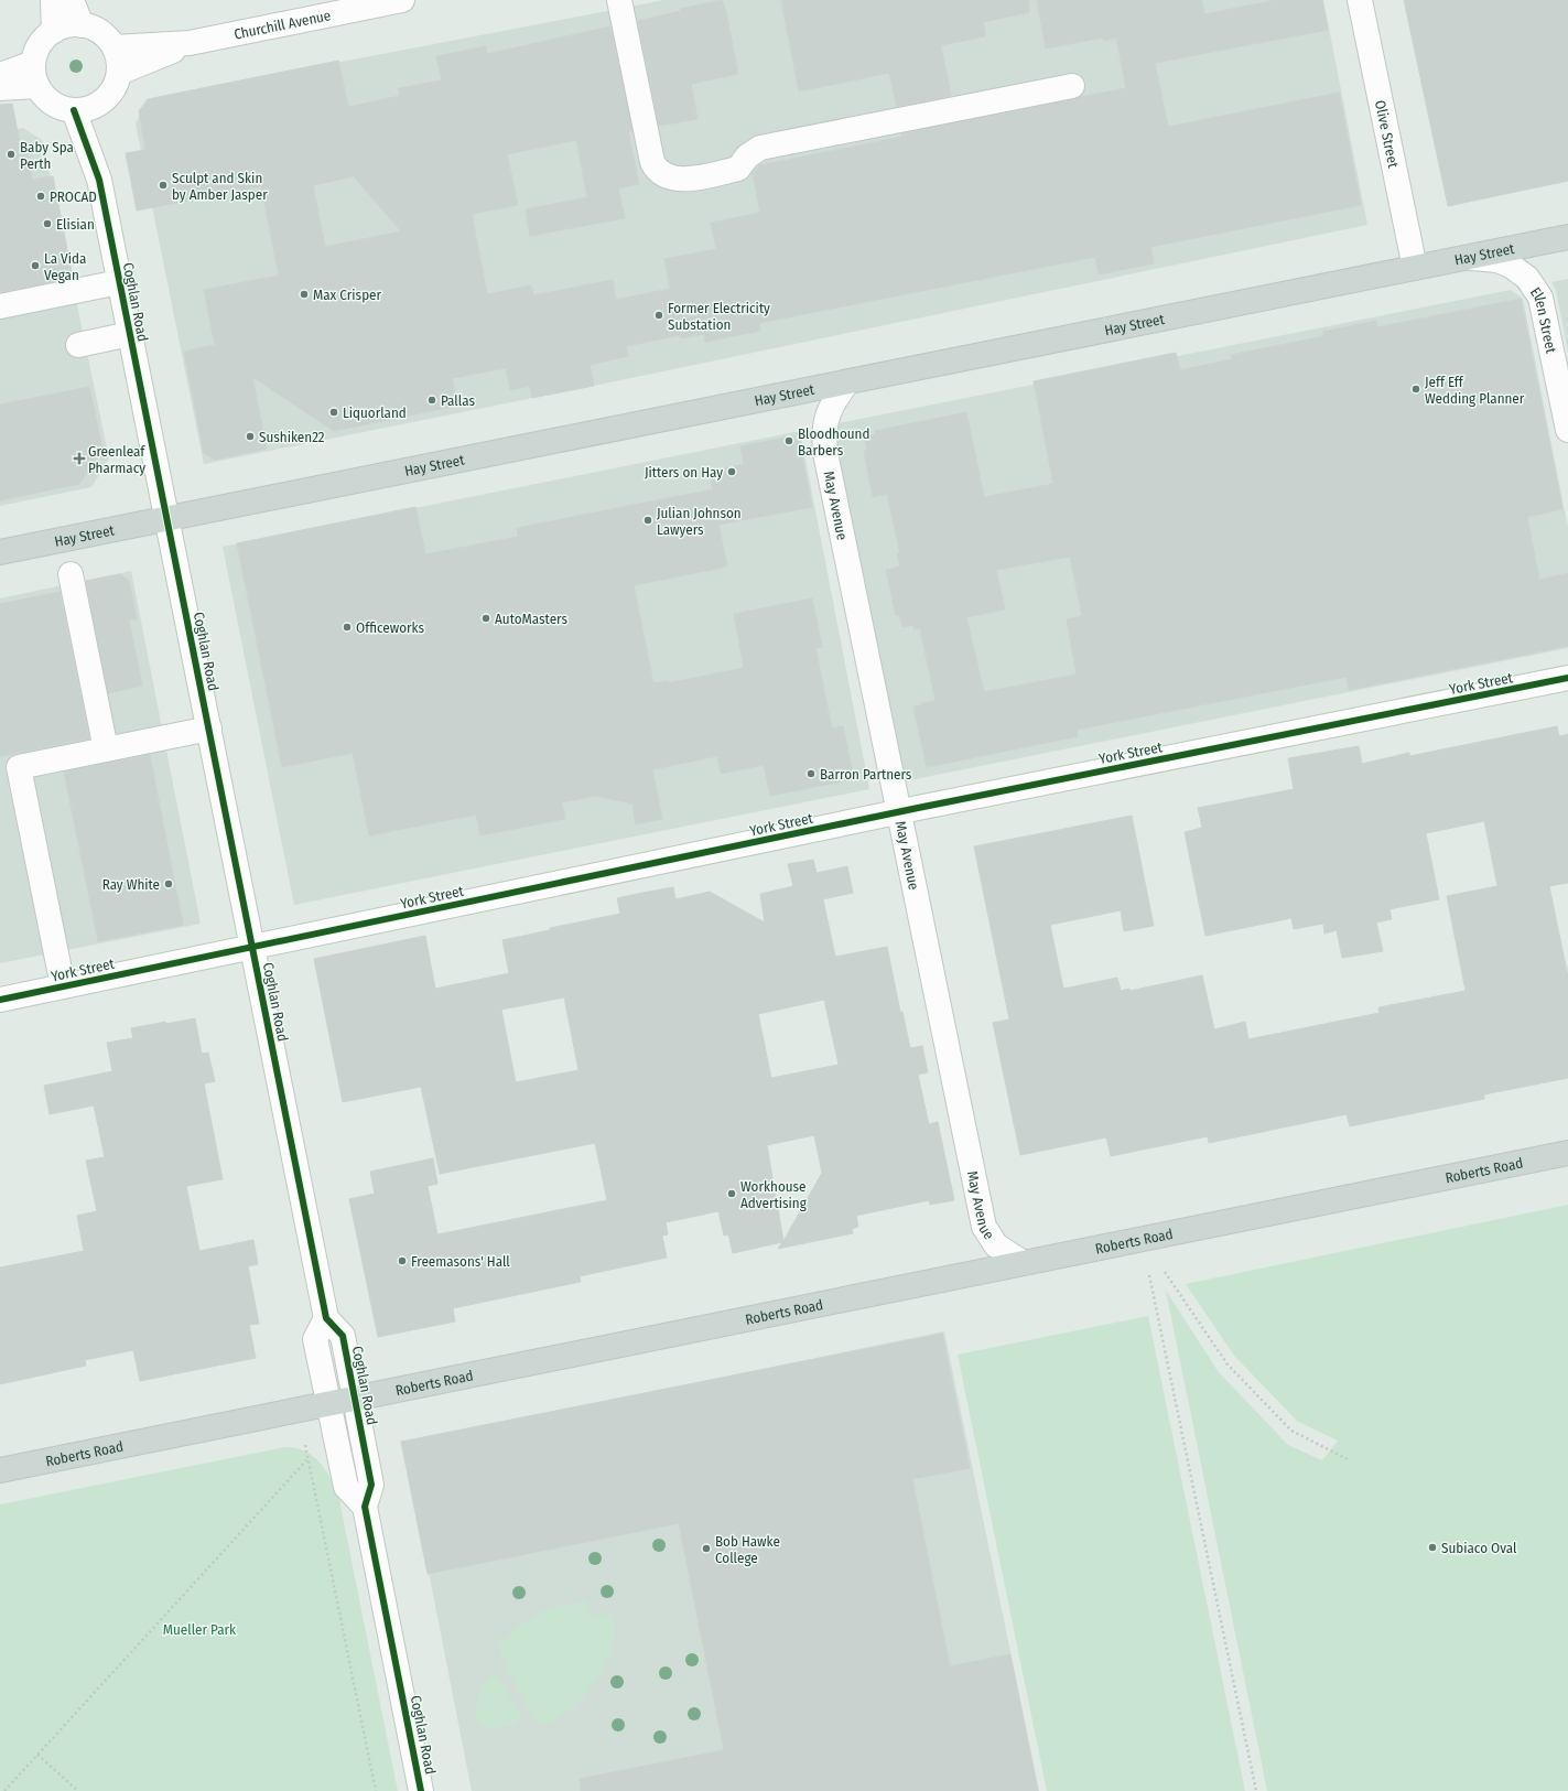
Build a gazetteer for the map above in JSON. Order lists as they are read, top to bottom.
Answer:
{
  "streets": {
    "main road": ["Hay Street", "Roberts Road"],
    "street": [
      "Churchill Avenue",
      "Olive Street",
      "Coghlan Road",
      "Ellen Street",
      "May Avenue",
      "York Street"
    ]
  },
  "crossings": [
    ["Churchill Avenue", "Coghlan Road"],
    ["Olive Street", "Hay Street"],
    ["Hay Street", "Coghlan Road"],
    ["Hay Street", "Ellen Street"],
    ["Hay Street", "May Avenue"],
    ["Coghlan Road", "York Street"],
    ["Coghlan Road", "Roberts Road"],
    ["May Avenue", "York Street"],
    ["May Avenue", "Roberts Road"]
  ],
  "parks": ["Mueller Park"],
  "places": {
    "other": [
      "Baby Spa Perth",
      "Sculpt and Skin by Amber Jasper",
      "PROCAD",
      "Elisian",
      "La Vida Vegan",
      "Max Crisper",
      "Former Electricity Substation",
      "Jeff Eff Wedding Planner",
      "Pallas",
      "Liquorland",
      "Sushiken22",
      "Bloodhound Barbers",
      "Jitters on Hay",
      "Julian Johnson Lawyers",
      "AutoMasters",
      "Officeworks",
      "Barron Partners",
      "Ray White",
      "Workhouse Advertising",
      "Freemasons' Hall",
      "Subiaco Oval",
      "Bob Hawke College"
    ],
    "health": ["Greenleaf Pharmacy"]
  }
}
